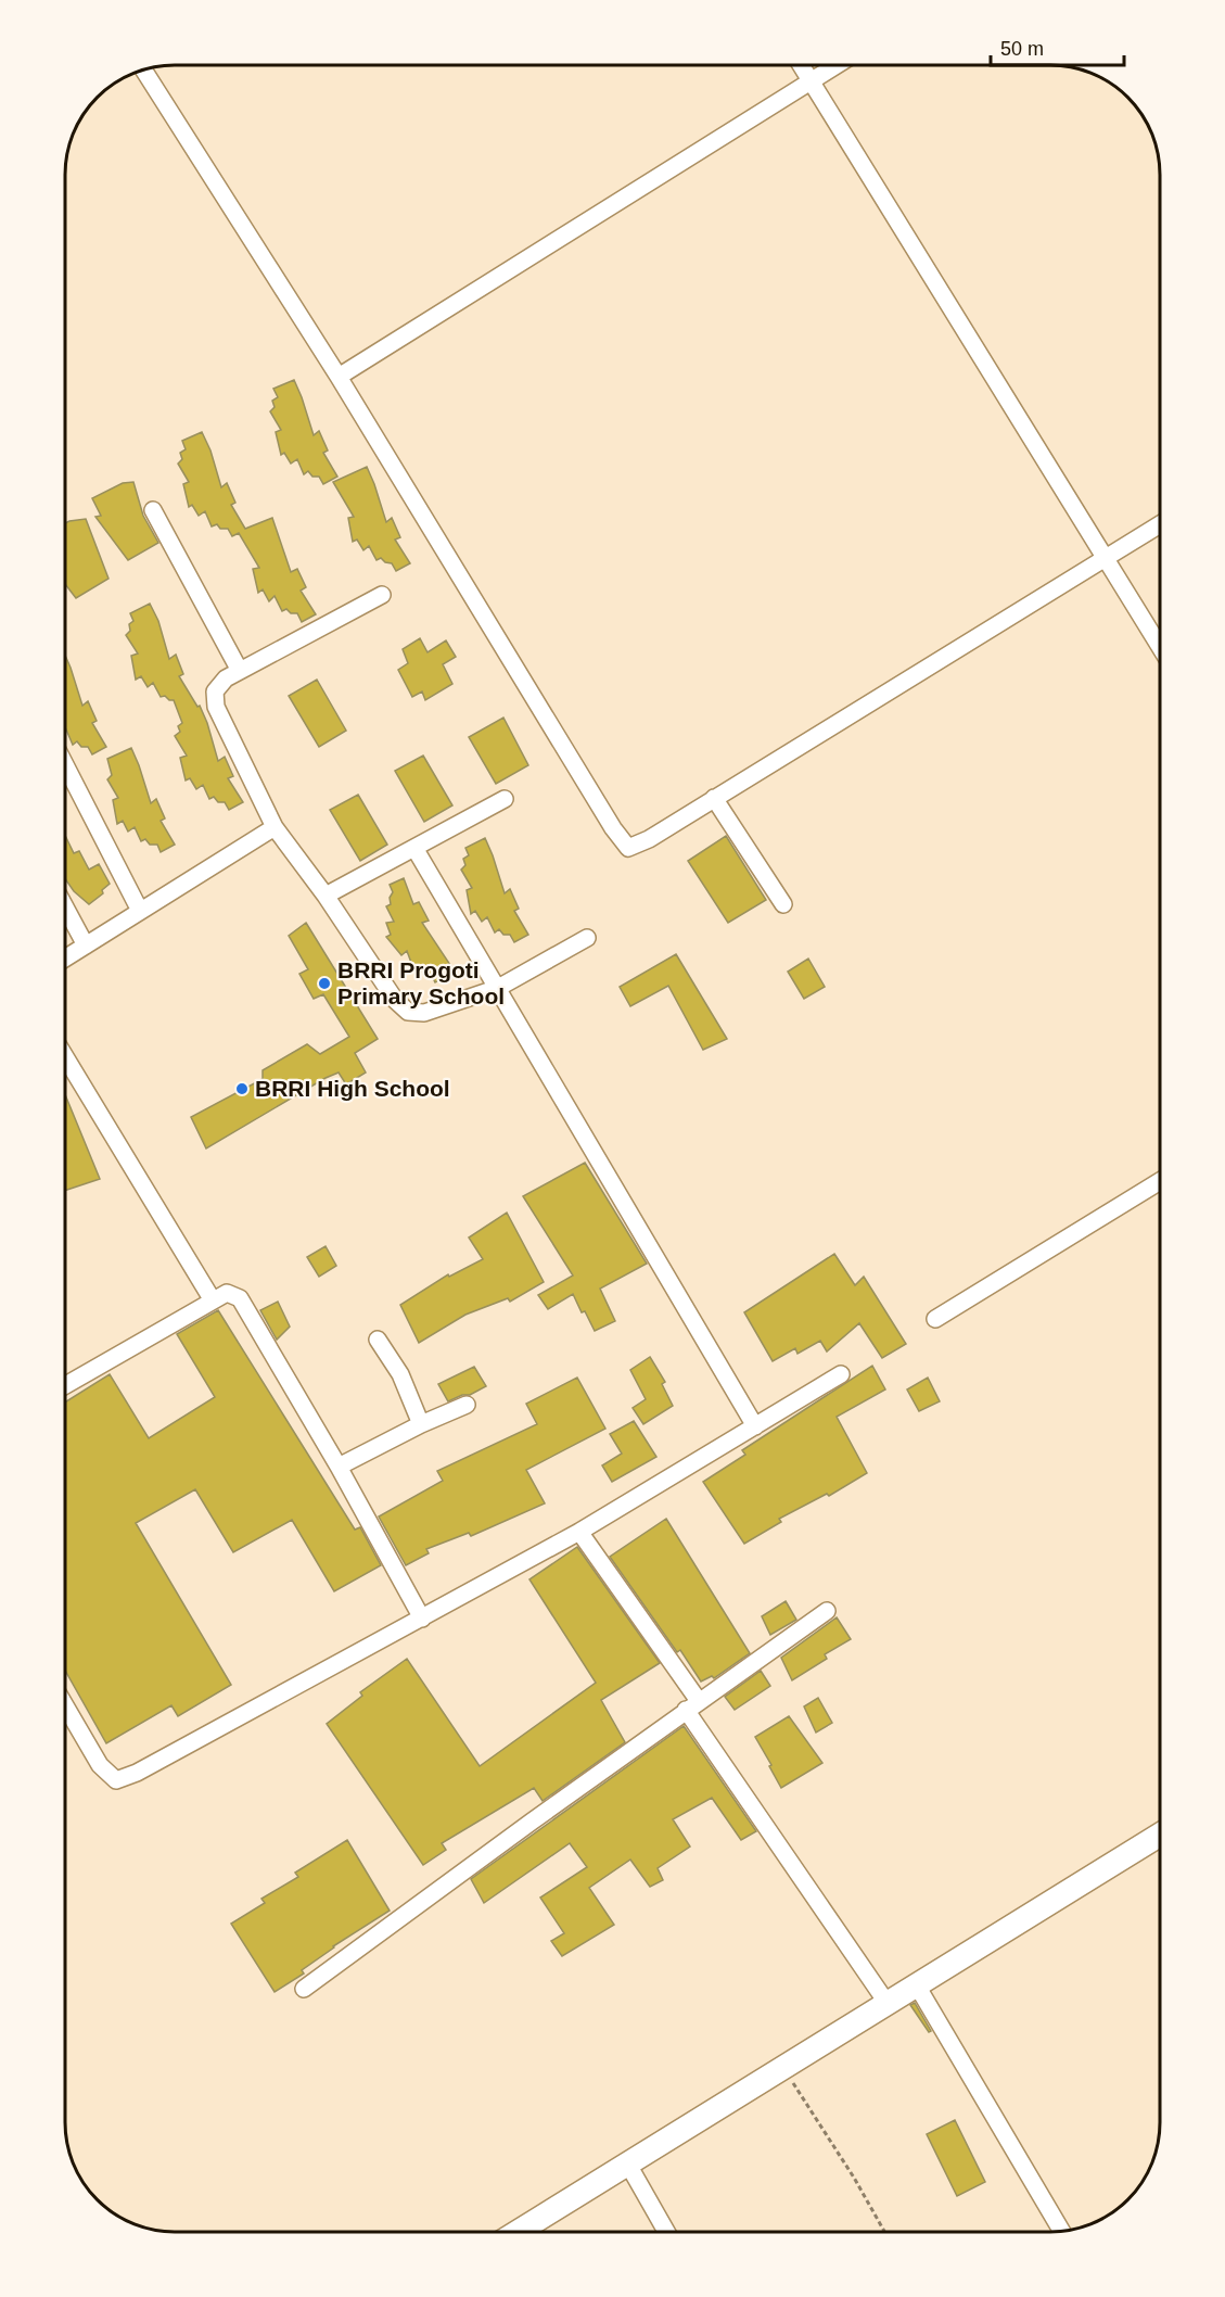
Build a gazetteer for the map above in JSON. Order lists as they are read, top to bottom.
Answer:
{
  "places": ["BRRI Progoti Primary School", "BRRI High School"],
  "scale_bar": "50 m"
}
